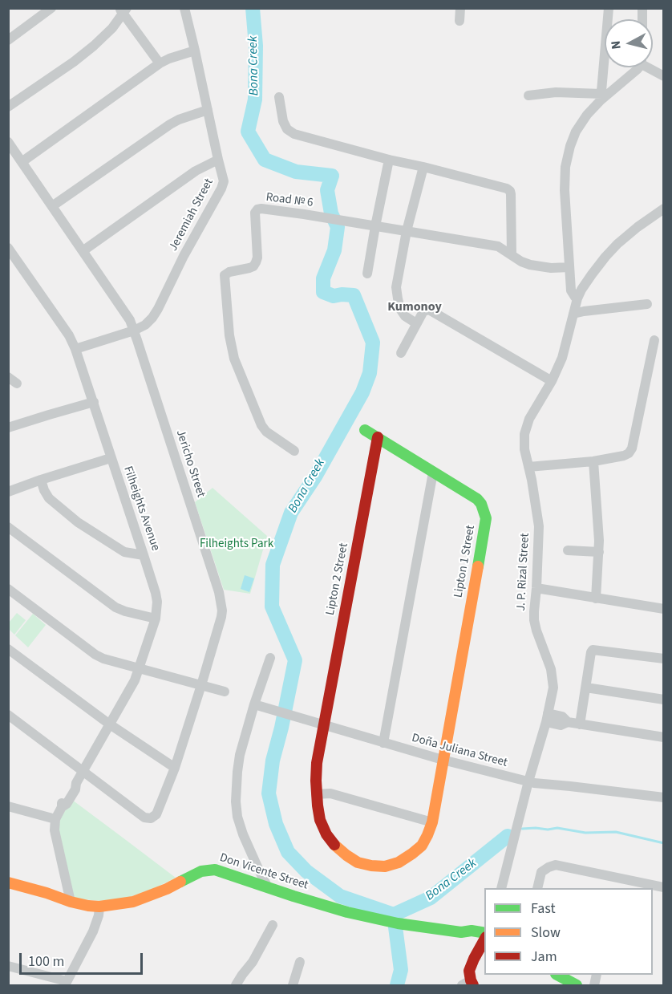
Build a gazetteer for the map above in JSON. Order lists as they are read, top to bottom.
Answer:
{
  "streets": {
    "street": [
      "Road № 6",
      "Jeremiah Street",
      "Jericho Street",
      "Filheights Avenue",
      "Lipton 1 Street",
      "J. P. Rizal Street",
      "Lipton 2 Street",
      "Doña Juliana Street",
      "Don Vicente Street"
    ]
  },
  "crossings": [
    ["Jeremiah Street", "Jericho Street"],
    ["Jeremiah Street", "Filheights Avenue"],
    ["Jericho Street", "Filheights Avenue"],
    ["Lipton 1 Street", "Lipton 2 Street"],
    ["Lipton 1 Street", "Doña Juliana Street"],
    ["J. P. Rizal Street", "Doña Juliana Street"],
    ["Lipton 2 Street", "Doña Juliana Street"]
  ],
  "districts": ["Kumonoy"],
  "water": ["Bona Creek"],
  "parks": ["Filheights Park"],
  "legend": ["Fast", "Slow", "Jam"],
  "scale_bar": "100 m",
  "north": "left"
}
